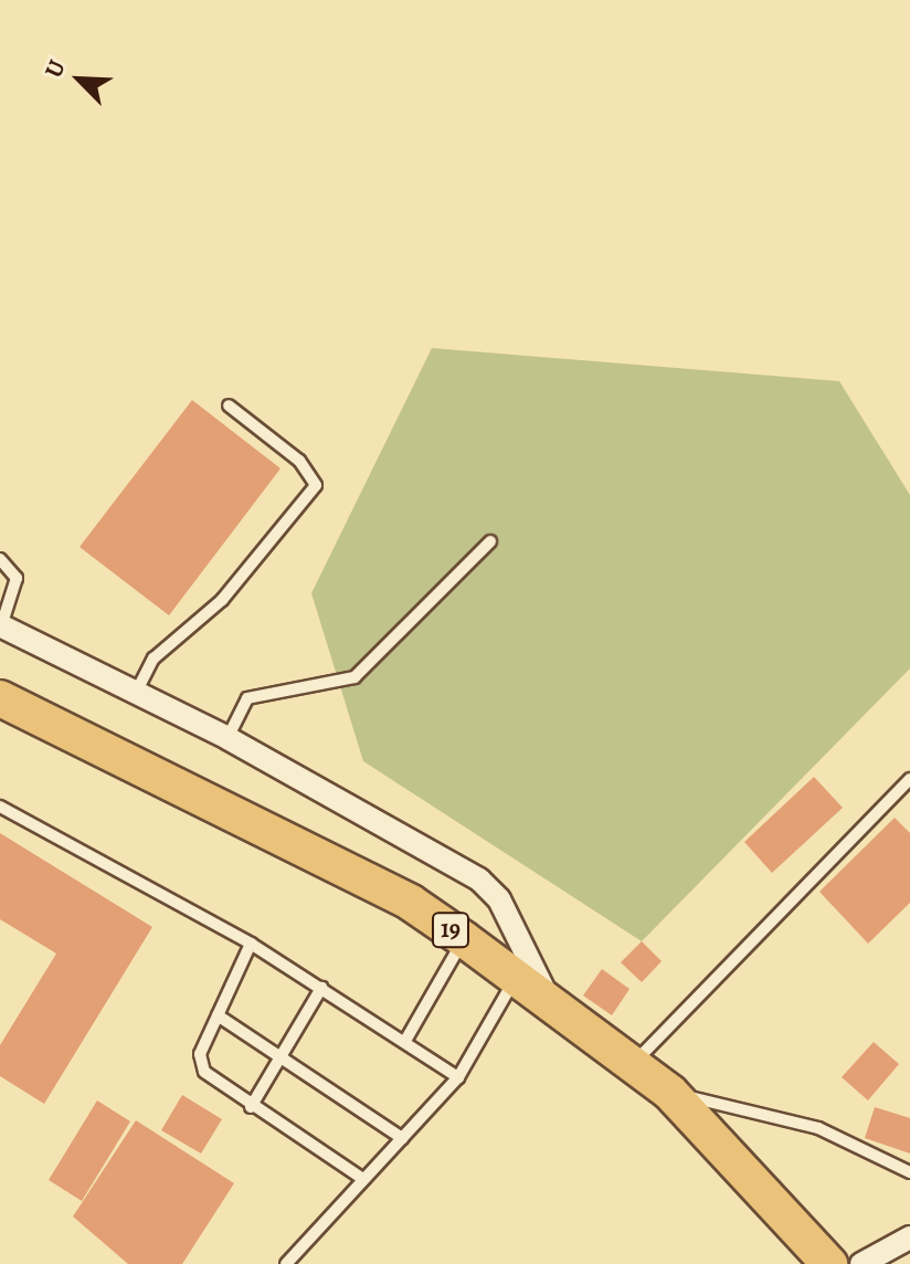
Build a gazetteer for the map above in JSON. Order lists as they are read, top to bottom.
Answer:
{
  "streets": {
    "highway": ["19"]
  },
  "north": "top left"
}
